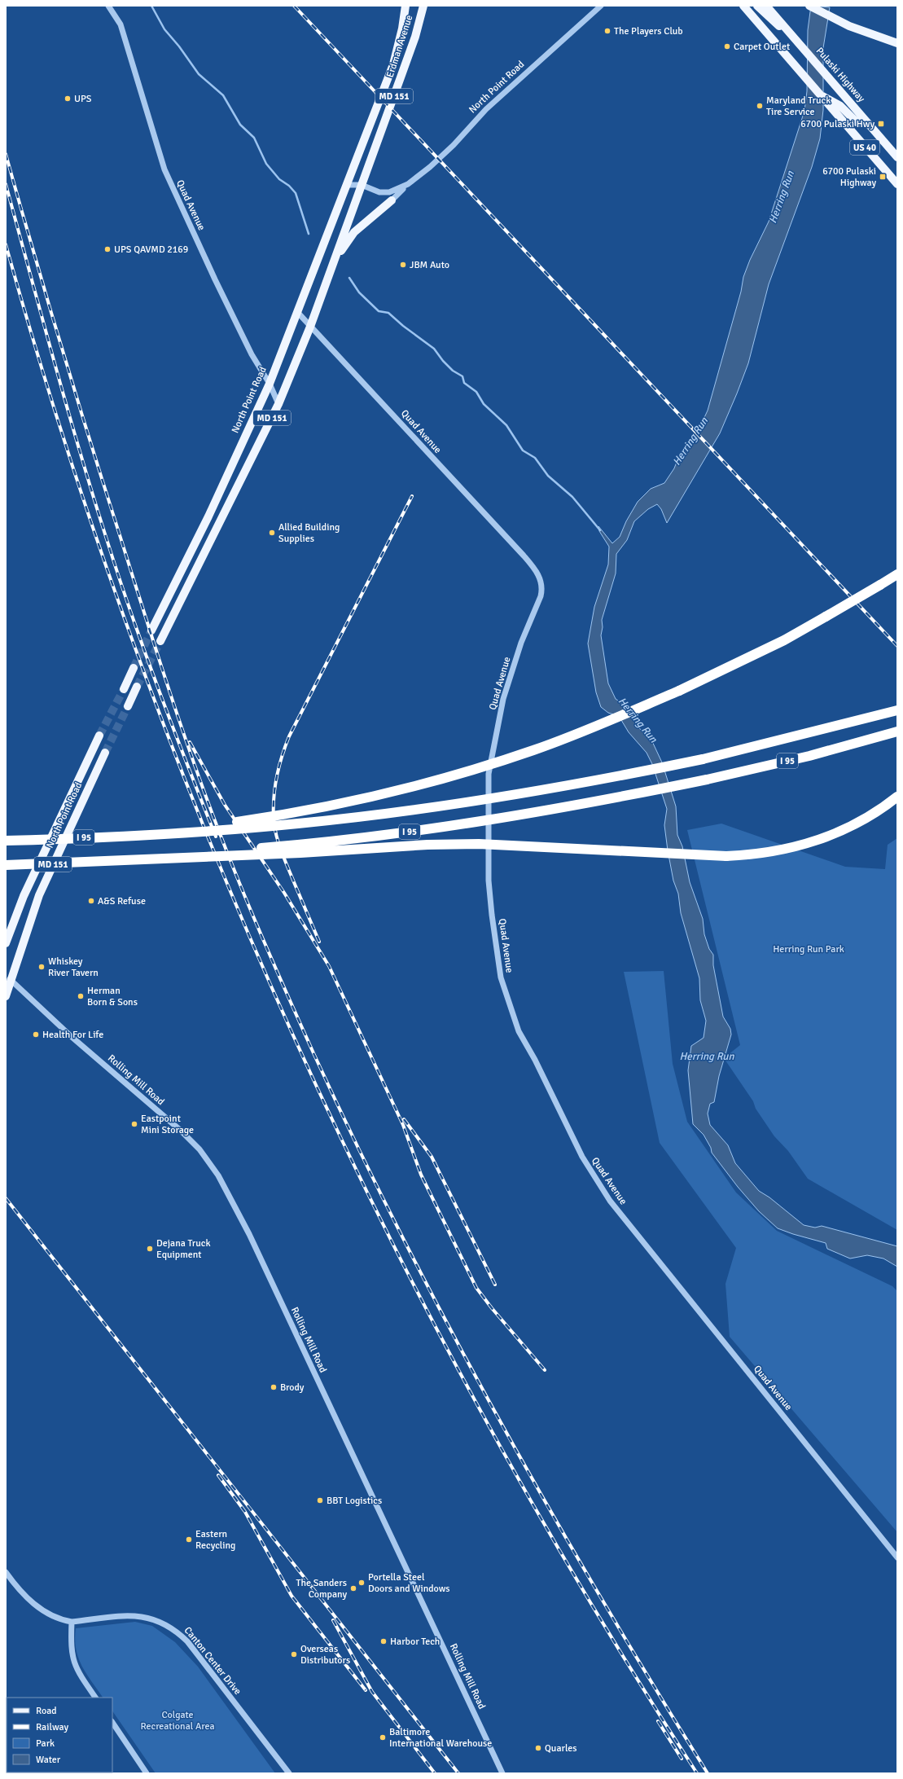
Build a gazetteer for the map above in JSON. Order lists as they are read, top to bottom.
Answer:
{
  "streets": {
    "highway": ["I 95"],
    "main road": [
      "Erdman Avenue",
      "Pulaski Highway",
      "North Point Road",
      "MD 151",
      "US 40"
    ],
    "street": ["Quad Avenue", "Rolling Mill Road", "Canton Center Drive"]
  },
  "crossings": [
    ["Erdman Avenue", "North Point Road"],
    ["Erdman Avenue", "MD 151"],
    ["North Point Road", "MD 151"],
    ["North Point Road", "Quad Avenue"],
    ["North Point Road", "Rolling Mill Road"],
    ["MD 151", "Quad Avenue"],
    ["MD 151", "Rolling Mill Road"]
  ],
  "water": ["Herring Run"],
  "parks": ["Herring Run Park", "Colgate Recreational Area"],
  "places": {
    "other": [
      "The Players Club",
      "Carpet Outlet",
      "UPS",
      "Maryland Truck Tire Service",
      "UPS QAVMD 2169",
      "JBM Auto",
      "Allied Building Supplies",
      "A&S Refuse",
      "Whiskey River Tavern",
      "Herman Born & Sons",
      "Health For Life",
      "Eastpoint Mini Storage",
      "Dejana Truck Equipment",
      "Brody",
      "BBT Logistics",
      "Eastern Recycling",
      "Portella Steel Doors and Windows",
      "The Sanders Company",
      "Harbor Tech",
      "Overseas Distributors",
      "Baltimore International Warehouse",
      "Quarles"
    ],
    "transit": ["6700 Pulaski Hwy", "6700 Pulaski Highway"]
  },
  "legend": [
    "Road",
    "Railway",
    "Park",
    "Water"
  ]
}
